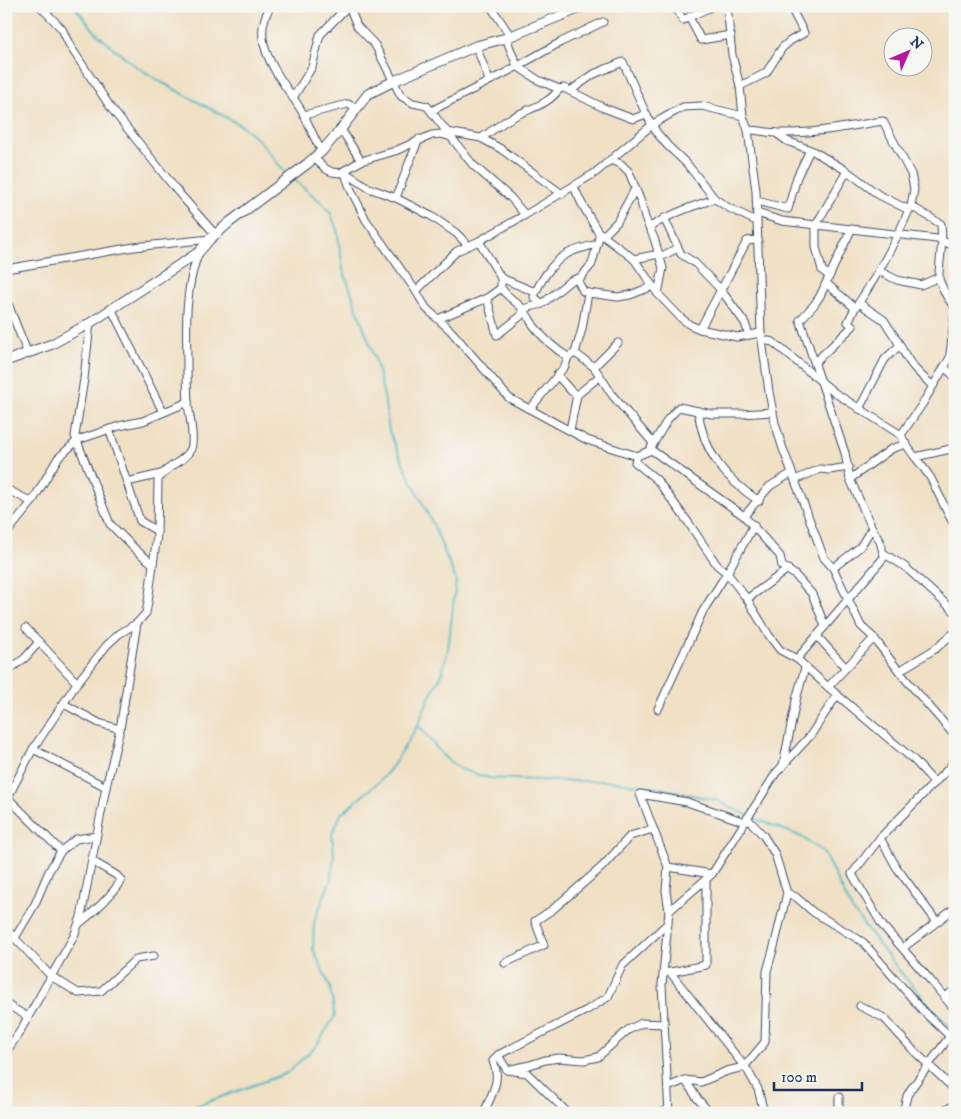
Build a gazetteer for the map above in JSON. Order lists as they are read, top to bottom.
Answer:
{
  "scale_bar": "100 m",
  "north": "top right"
}
